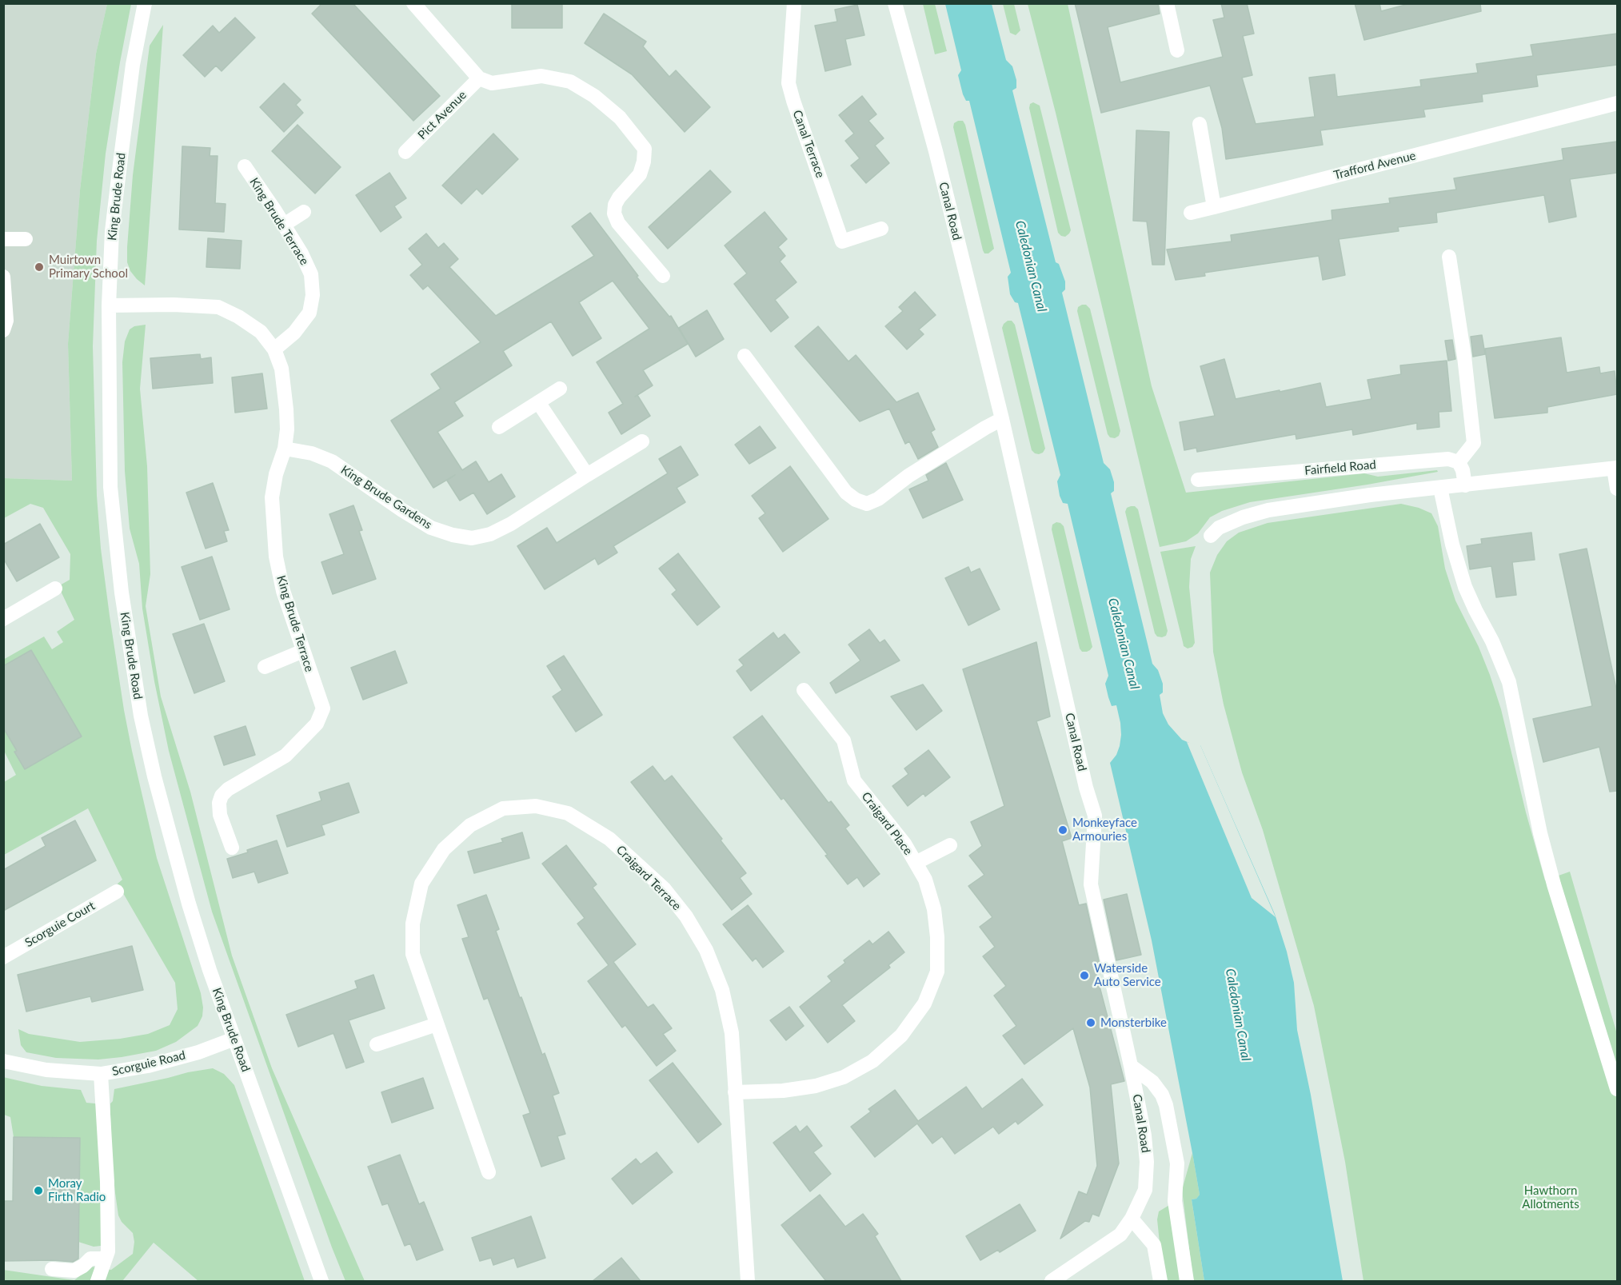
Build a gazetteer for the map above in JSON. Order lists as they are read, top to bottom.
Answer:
{
  "streets": {
    "street": [
      "Pict Avenue",
      "Canal Terrace",
      "Trafford Avenue",
      "King Brude Road",
      "Canal Road",
      "King Brude Terrace",
      "Fairfield Road",
      "King Brude Gardens",
      "Craigard Place",
      "Craigard Terrace",
      "Scorguie Court",
      "Scorguie Road"
    ]
  },
  "crossings": [
    ["King Brude Road", "King Brude Terrace"],
    ["King Brude Road", "Scorguie Road"],
    ["King Brude Terrace", "King Brude Gardens"],
    ["Craigard Place", "Craigard Terrace"]
  ],
  "water": ["Caledonian Canal"],
  "parks": ["Hawthorn Allotments"],
  "places": [
    "Muirtown Primary School",
    "Monkeyface Armouries",
    "Waterside Auto Service",
    "Monsterbike",
    "Moray Firth Radio"
  ]
}
